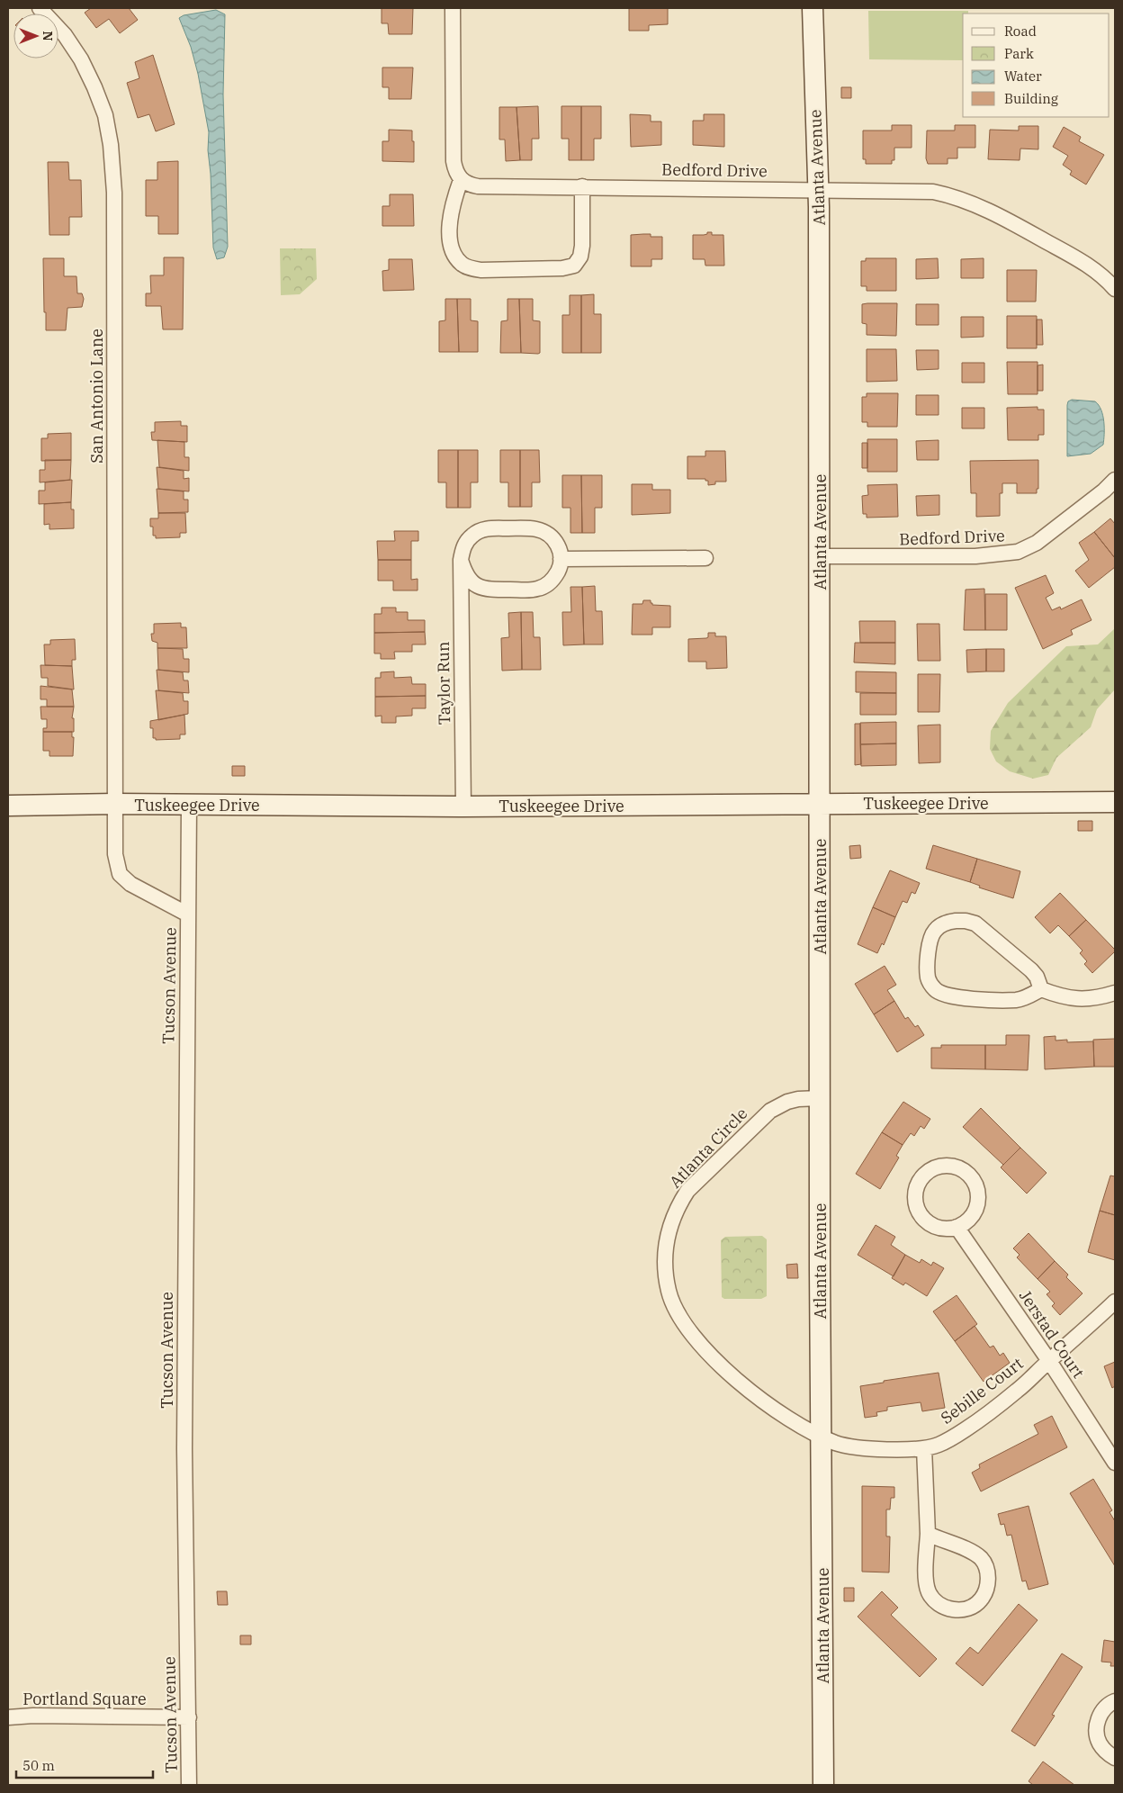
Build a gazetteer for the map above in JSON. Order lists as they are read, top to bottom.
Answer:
{
  "streets": {
    "street": [
      "Atlanta Avenue",
      "Bedford Drive",
      "San Antonio Lane",
      "Taylor Run",
      "Tuskeegee Drive",
      "Tucson Avenue",
      "Atlanta Circle",
      "Jerstad Court",
      "Sebille Court",
      "Portland Square"
    ]
  },
  "crossings": [
    ["Atlanta Avenue", "Bedford Drive"],
    ["Atlanta Avenue", "Tuskeegee Drive"],
    ["Atlanta Avenue", "Atlanta Circle"],
    ["Atlanta Avenue", "Sebille Court"],
    ["San Antonio Lane", "Tuskeegee Drive"],
    ["San Antonio Lane", "Tucson Avenue"],
    ["Taylor Run", "Tuskeegee Drive"],
    ["Tuskeegee Drive", "Tucson Avenue"],
    ["Tucson Avenue", "Portland Square"],
    ["Atlanta Circle", "Sebille Court"],
    ["Jerstad Court", "Sebille Court"]
  ],
  "legend": [
    "Road",
    "Park",
    "Water",
    "Building"
  ],
  "scale_bar": "50 m",
  "north": "right"
}
